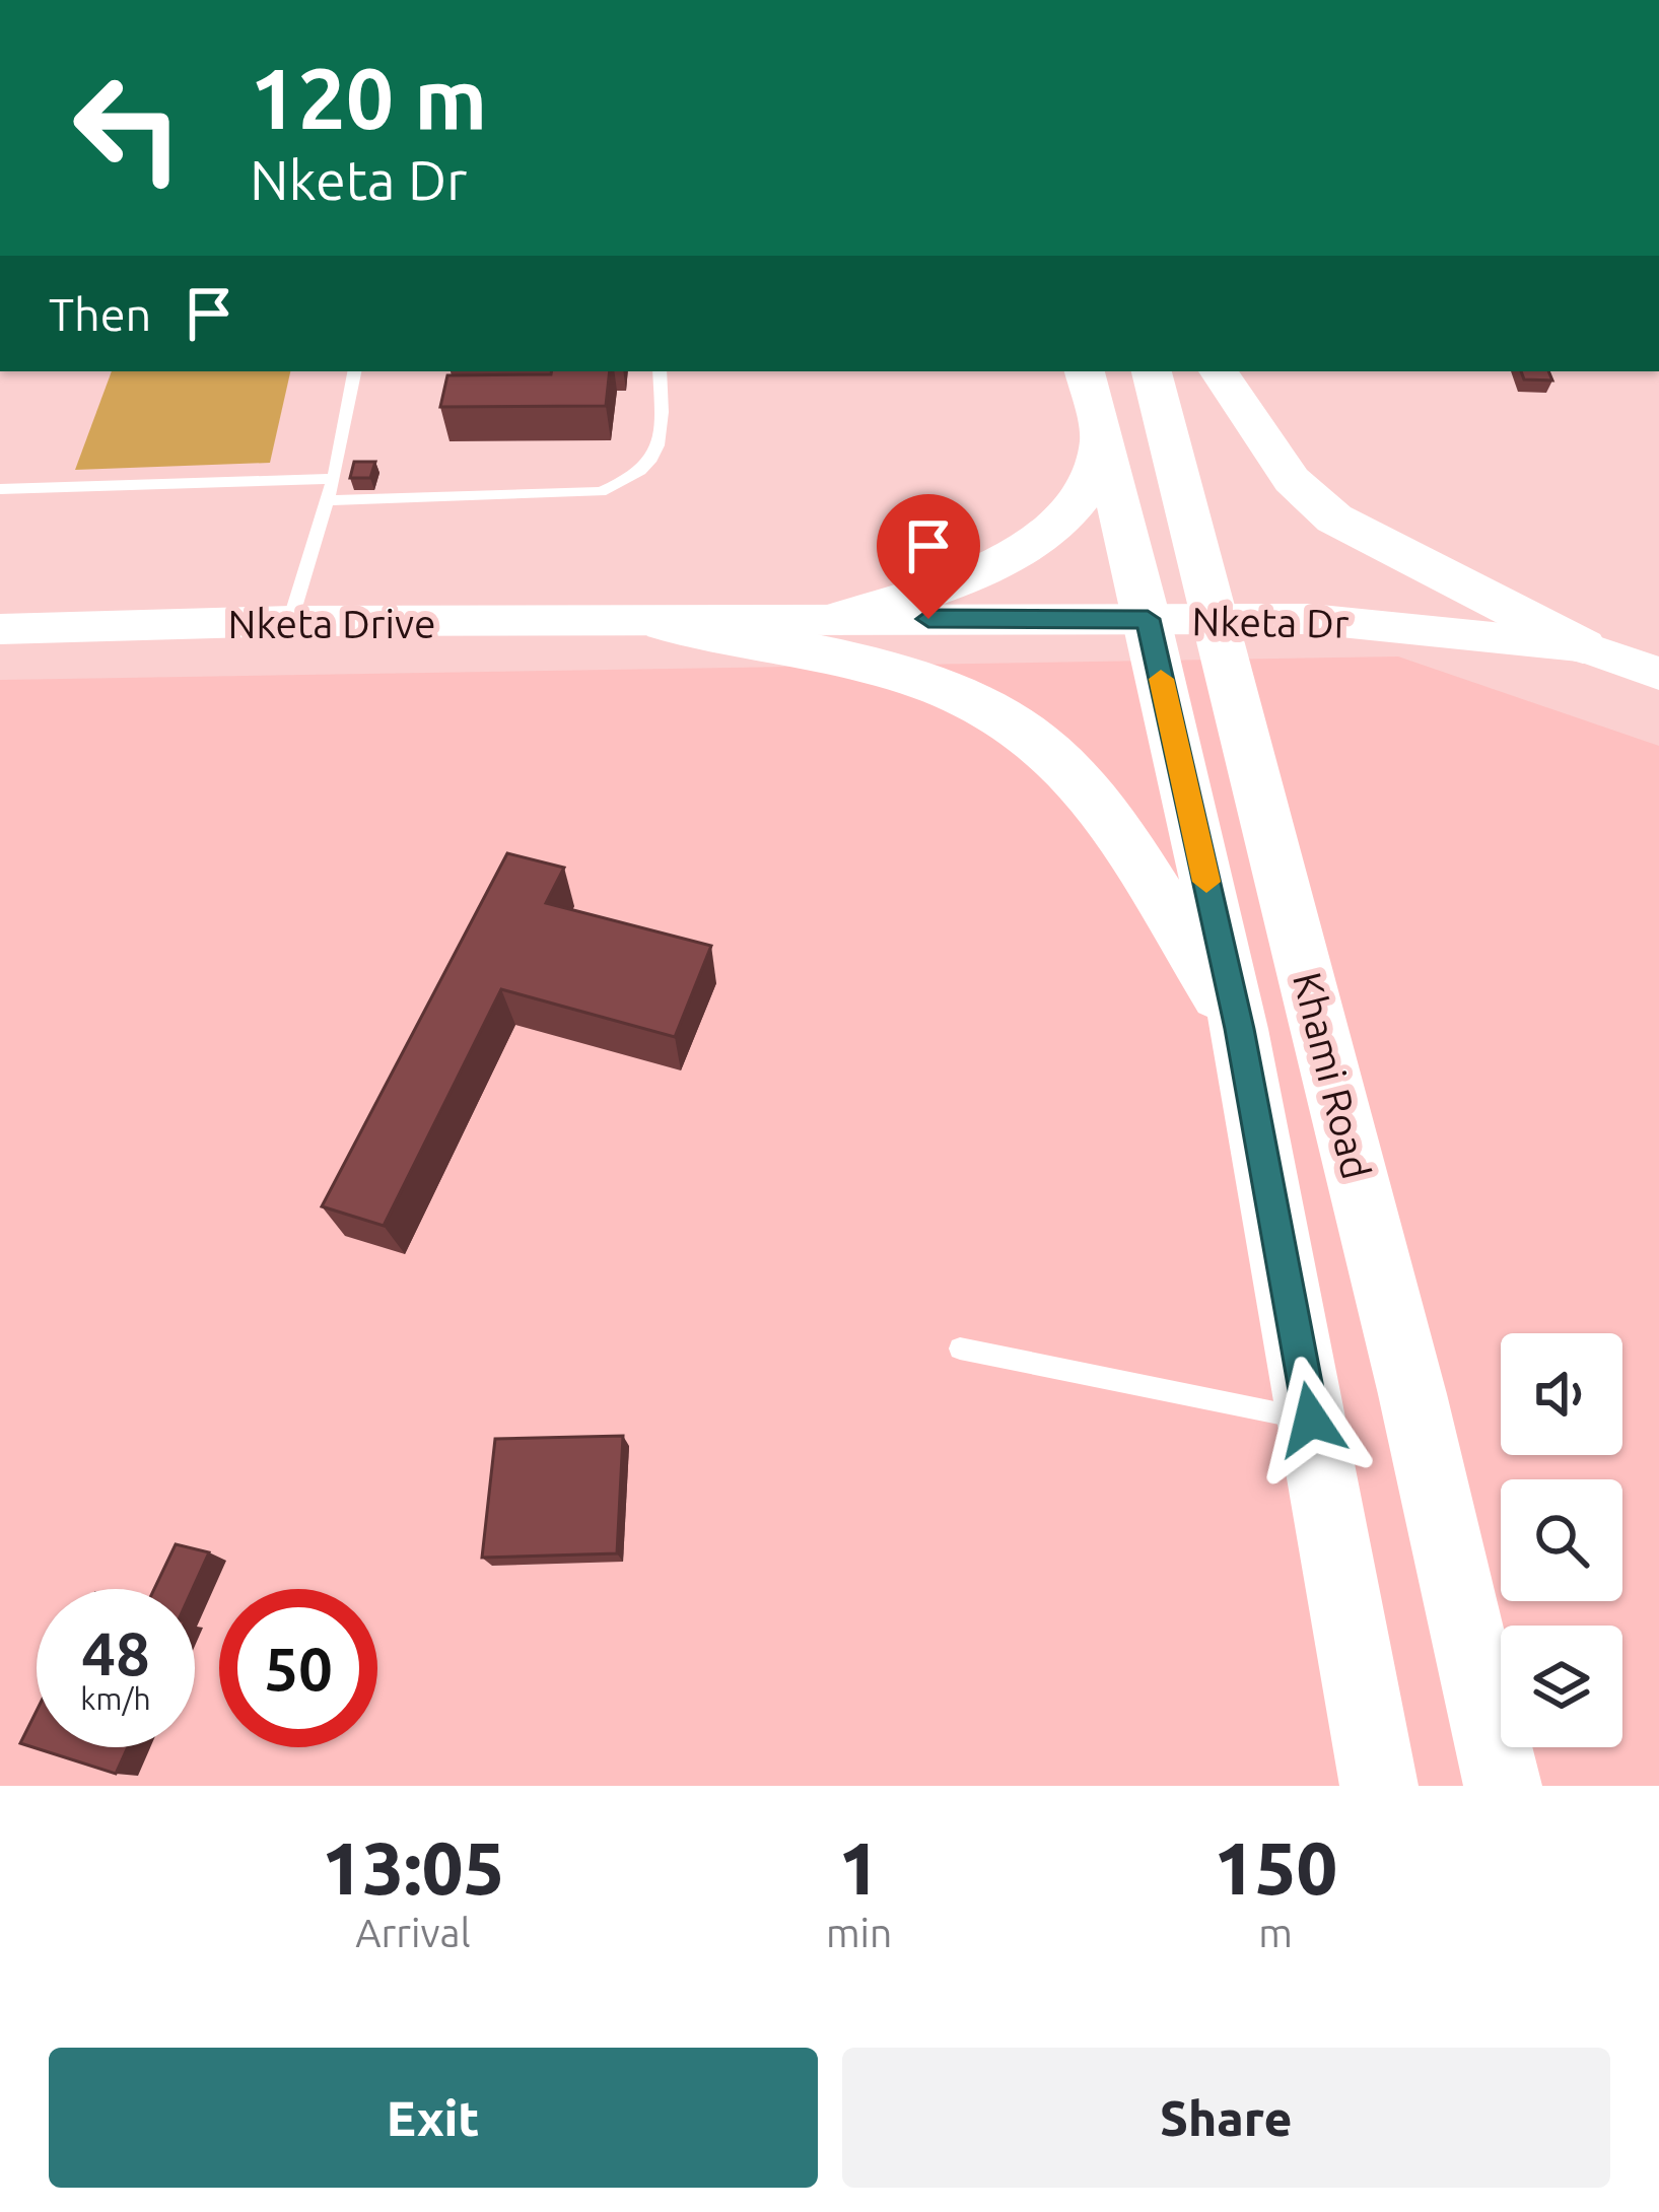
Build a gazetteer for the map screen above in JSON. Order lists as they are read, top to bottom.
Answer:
{
  "streets": {
    "main road": ["Khami Road"],
    "street": ["Nketa Dr", "Nketa Drive"]
  },
  "crossings": [
    ["Nketa Dr", "Nketa Drive"],
    ["Nketa Dr", "Khami Road"]
  ],
  "page": {
    "turn": ["120 m", "Nketa Dr"],
    "then": "Then",
    "speed": "48 km/h",
    "limit": "50",
    "eta": [
      "13:05",
      "Arrival",
      "1",
      "min",
      "150",
      "m"
    ],
    "buttons": ["Exit", "Share"]
  }
}
